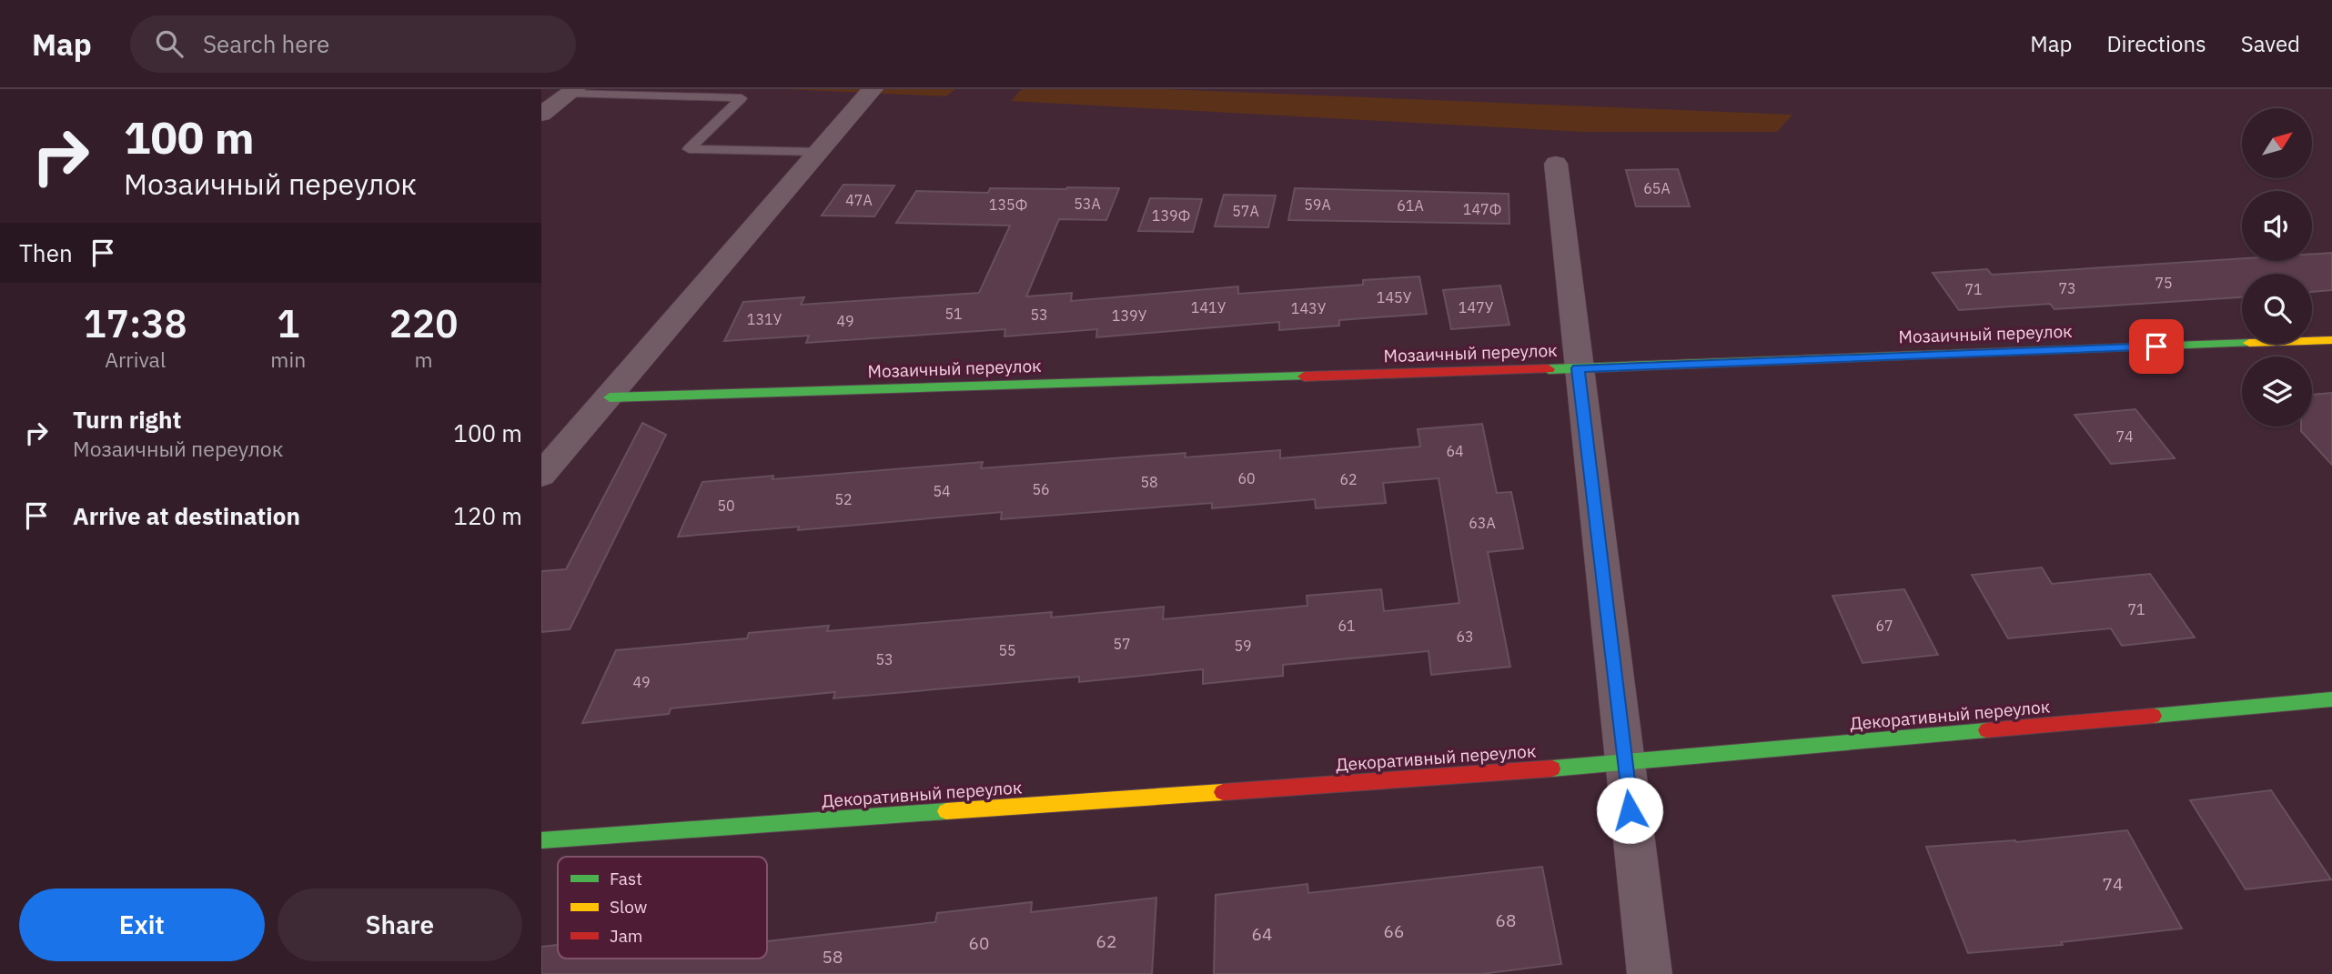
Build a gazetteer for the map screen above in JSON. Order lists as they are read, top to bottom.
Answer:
{
  "streets": {
    "street": ["Мозаичный переулок", "Декоративный переулок"]
  },
  "house_numbers": [
    "65А",
    "47А",
    "53А",
    "135Ф",
    "59А",
    "61А",
    "147Ф",
    "57А",
    "139Ф",
    "75",
    "73",
    "71",
    "145У",
    "141У",
    "147У",
    "143У",
    "51",
    "53",
    "139У",
    "131У",
    "49",
    "74",
    "64",
    "60",
    "62",
    "58",
    "56",
    "54",
    "52",
    "50",
    "63А",
    "71",
    "61",
    "67",
    "63",
    "57",
    "59",
    "55",
    "53",
    "49",
    "74",
    "68",
    "66",
    "64",
    "62",
    "60",
    "58"
  ],
  "legend": ["Fast", "Slow", "Jam"],
  "north": "top right",
  "page": {
    "header": "Map",
    "search": "Search here",
    "nav": ["Map", "Directions", "Saved"],
    "turn": ["100 m", "Мозаичный переулок"],
    "then": "Then",
    "eta": [
      "17:38",
      "Arrival",
      "1",
      "min",
      "220",
      "m"
    ],
    "list": [
      {
        "name": "Turn right",
        "note": "Мозаичный переулок",
        "value": "100 m"
      },
      {
        "name": "Arrive at destination",
        "value": "120 m"
      }
    ],
    "buttons": ["Exit", "Share"]
  }
}
